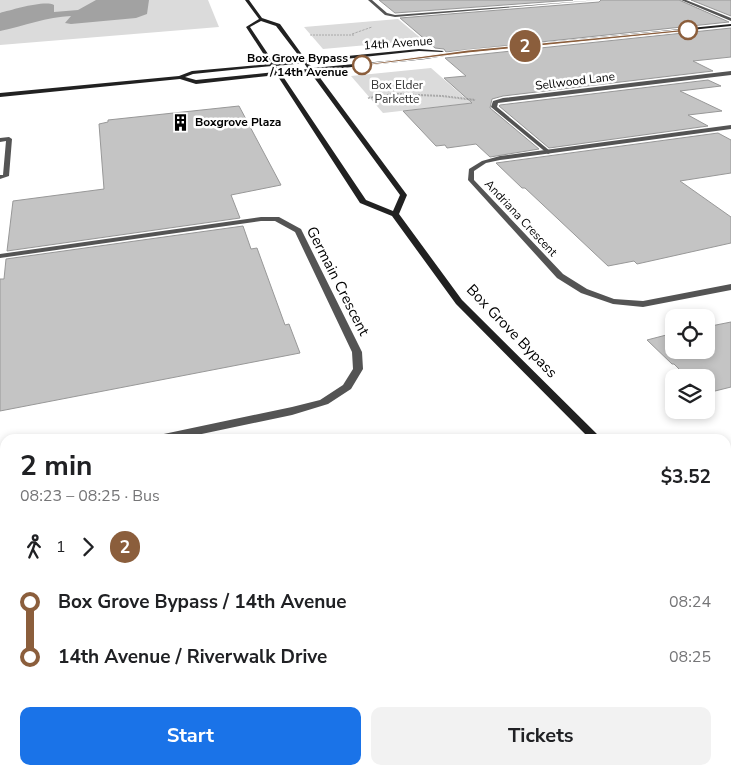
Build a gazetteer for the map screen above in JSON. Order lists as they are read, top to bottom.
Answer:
{
  "streets": {
    "main road": ["14th Avenue", "Box Grove Bypass"],
    "street": ["Sellwood Lane", "Andriana Crescent", "Germain Crescent"]
  },
  "crossings": [
    ["Sellwood Lane", "Andriana Crescent"]
  ],
  "parks": ["Box Elder Parkette"],
  "places": {
    "other": ["Box Grove Bypass / 14th Avenue"],
    "building": ["Boxgrove Plaza"]
  },
  "lines": ["bus line 2"],
  "page": {
    "on_map": "2",
    "heading": ["2 min", "08:23 – 08:25 · Bus", "$3.52"],
    "legs": ["1", "2"],
    "list": [
      {
        "name": "Box Grove Bypass / 14th Avenue",
        "value": "08:24"
      },
      {
        "name": "14th Avenue / Riverwalk Drive",
        "value": "08:25"
      }
    ],
    "buttons": ["Start", "Tickets"]
  }
}
